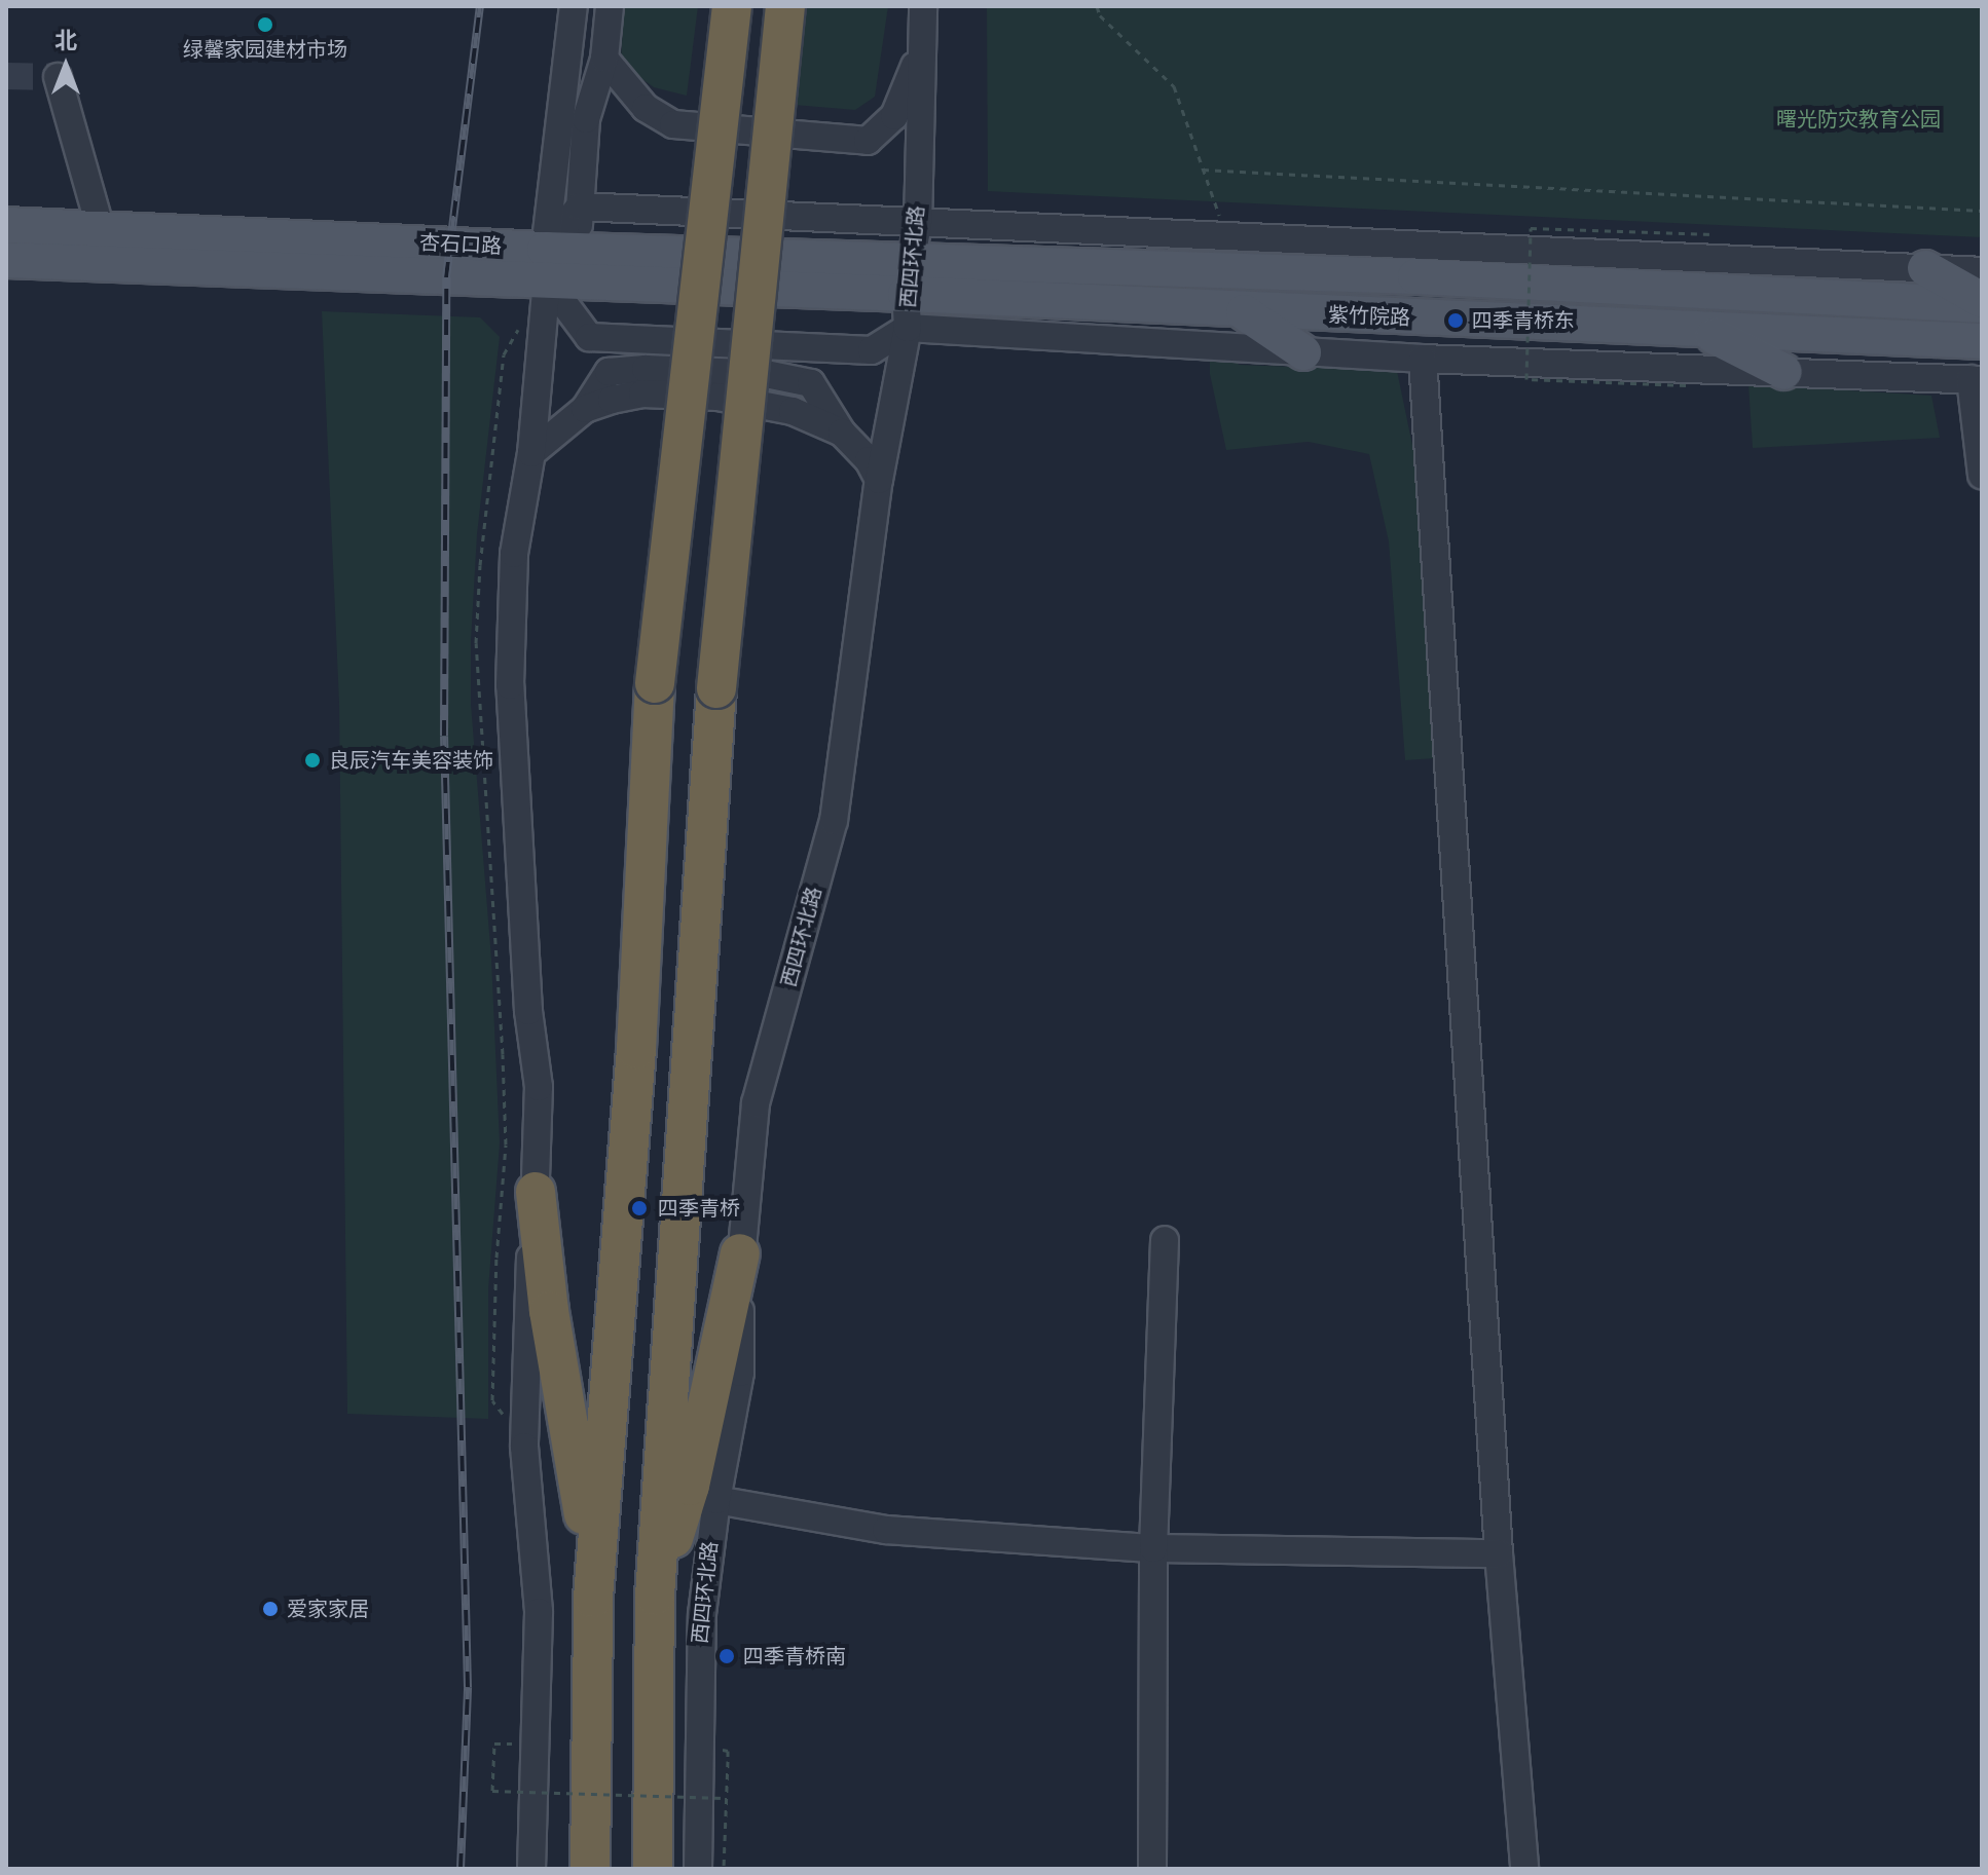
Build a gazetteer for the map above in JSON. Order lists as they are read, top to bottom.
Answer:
{
  "streets": {
    "main road": ["杏石口路", "紫竹院路"],
    "street": ["西四环北路"]
  },
  "crossings": [
    ["杏石口路", "西四环北路"],
    ["杏石口路", "紫竹院路"],
    ["西四环北路", "紫竹院路"]
  ],
  "parks": ["曙光防灾教育公园"],
  "places": [
    "绿馨家园建材市场",
    "四季青桥东",
    "良辰汽车美容装饰",
    "四季青桥",
    "爱家家居",
    "四季青桥南"
  ],
  "north": "top"
}
